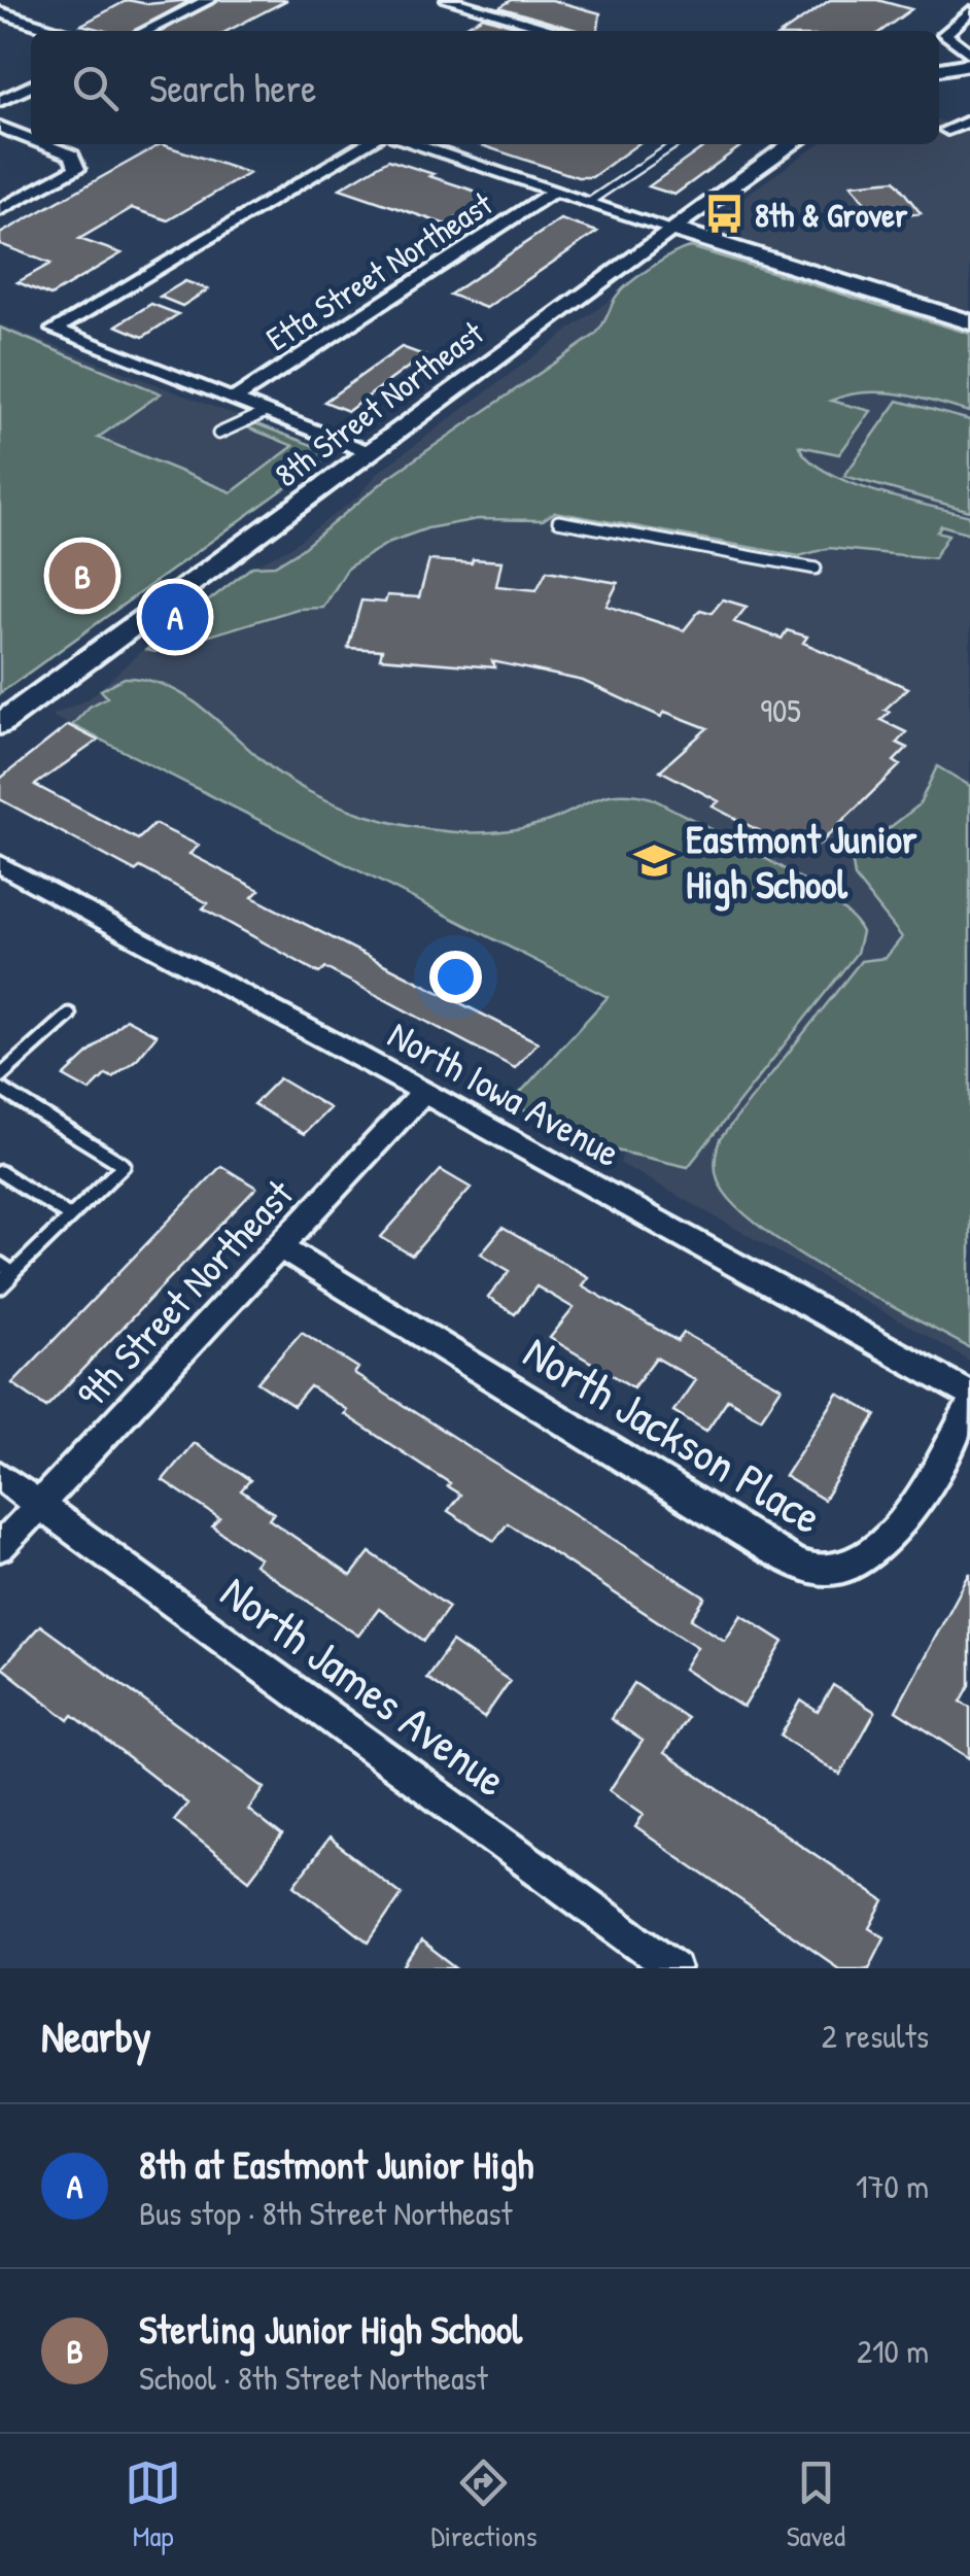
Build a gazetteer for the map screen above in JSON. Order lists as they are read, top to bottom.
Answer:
{
  "streets": {
    "street": [
      "Etta Street Northeast",
      "8th Street Northeast",
      "North Iowa Avenue",
      "9th Street Northeast",
      "North Jackson Place",
      "North James Avenue"
    ]
  },
  "crossings": [
    ["North Iowa Avenue", "9th Street Northeast"],
    ["9th Street Northeast", "North Jackson Place"],
    ["9th Street Northeast", "North James Avenue"]
  ],
  "places": {
    "bus stop": ["8th & Grover"],
    "school or university": ["Eastmont Junior High School"]
  },
  "house_numbers": ["905"],
  "page": {
    "search": "Search here",
    "pins": ["B", "A"],
    "heading": ["Nearby", "2 results"],
    "list": [
      {
        "mark": "A",
        "name": "8th at Eastmont Junior High",
        "note": "Bus stop · 8th Street Northeast",
        "value": "170 m"
      },
      {
        "mark": "B",
        "name": "Sterling Junior High School",
        "note": "School · 8th Street Northeast",
        "value": "210 m"
      }
    ],
    "nav": ["Map", "Directions", "Saved"]
  }
}
